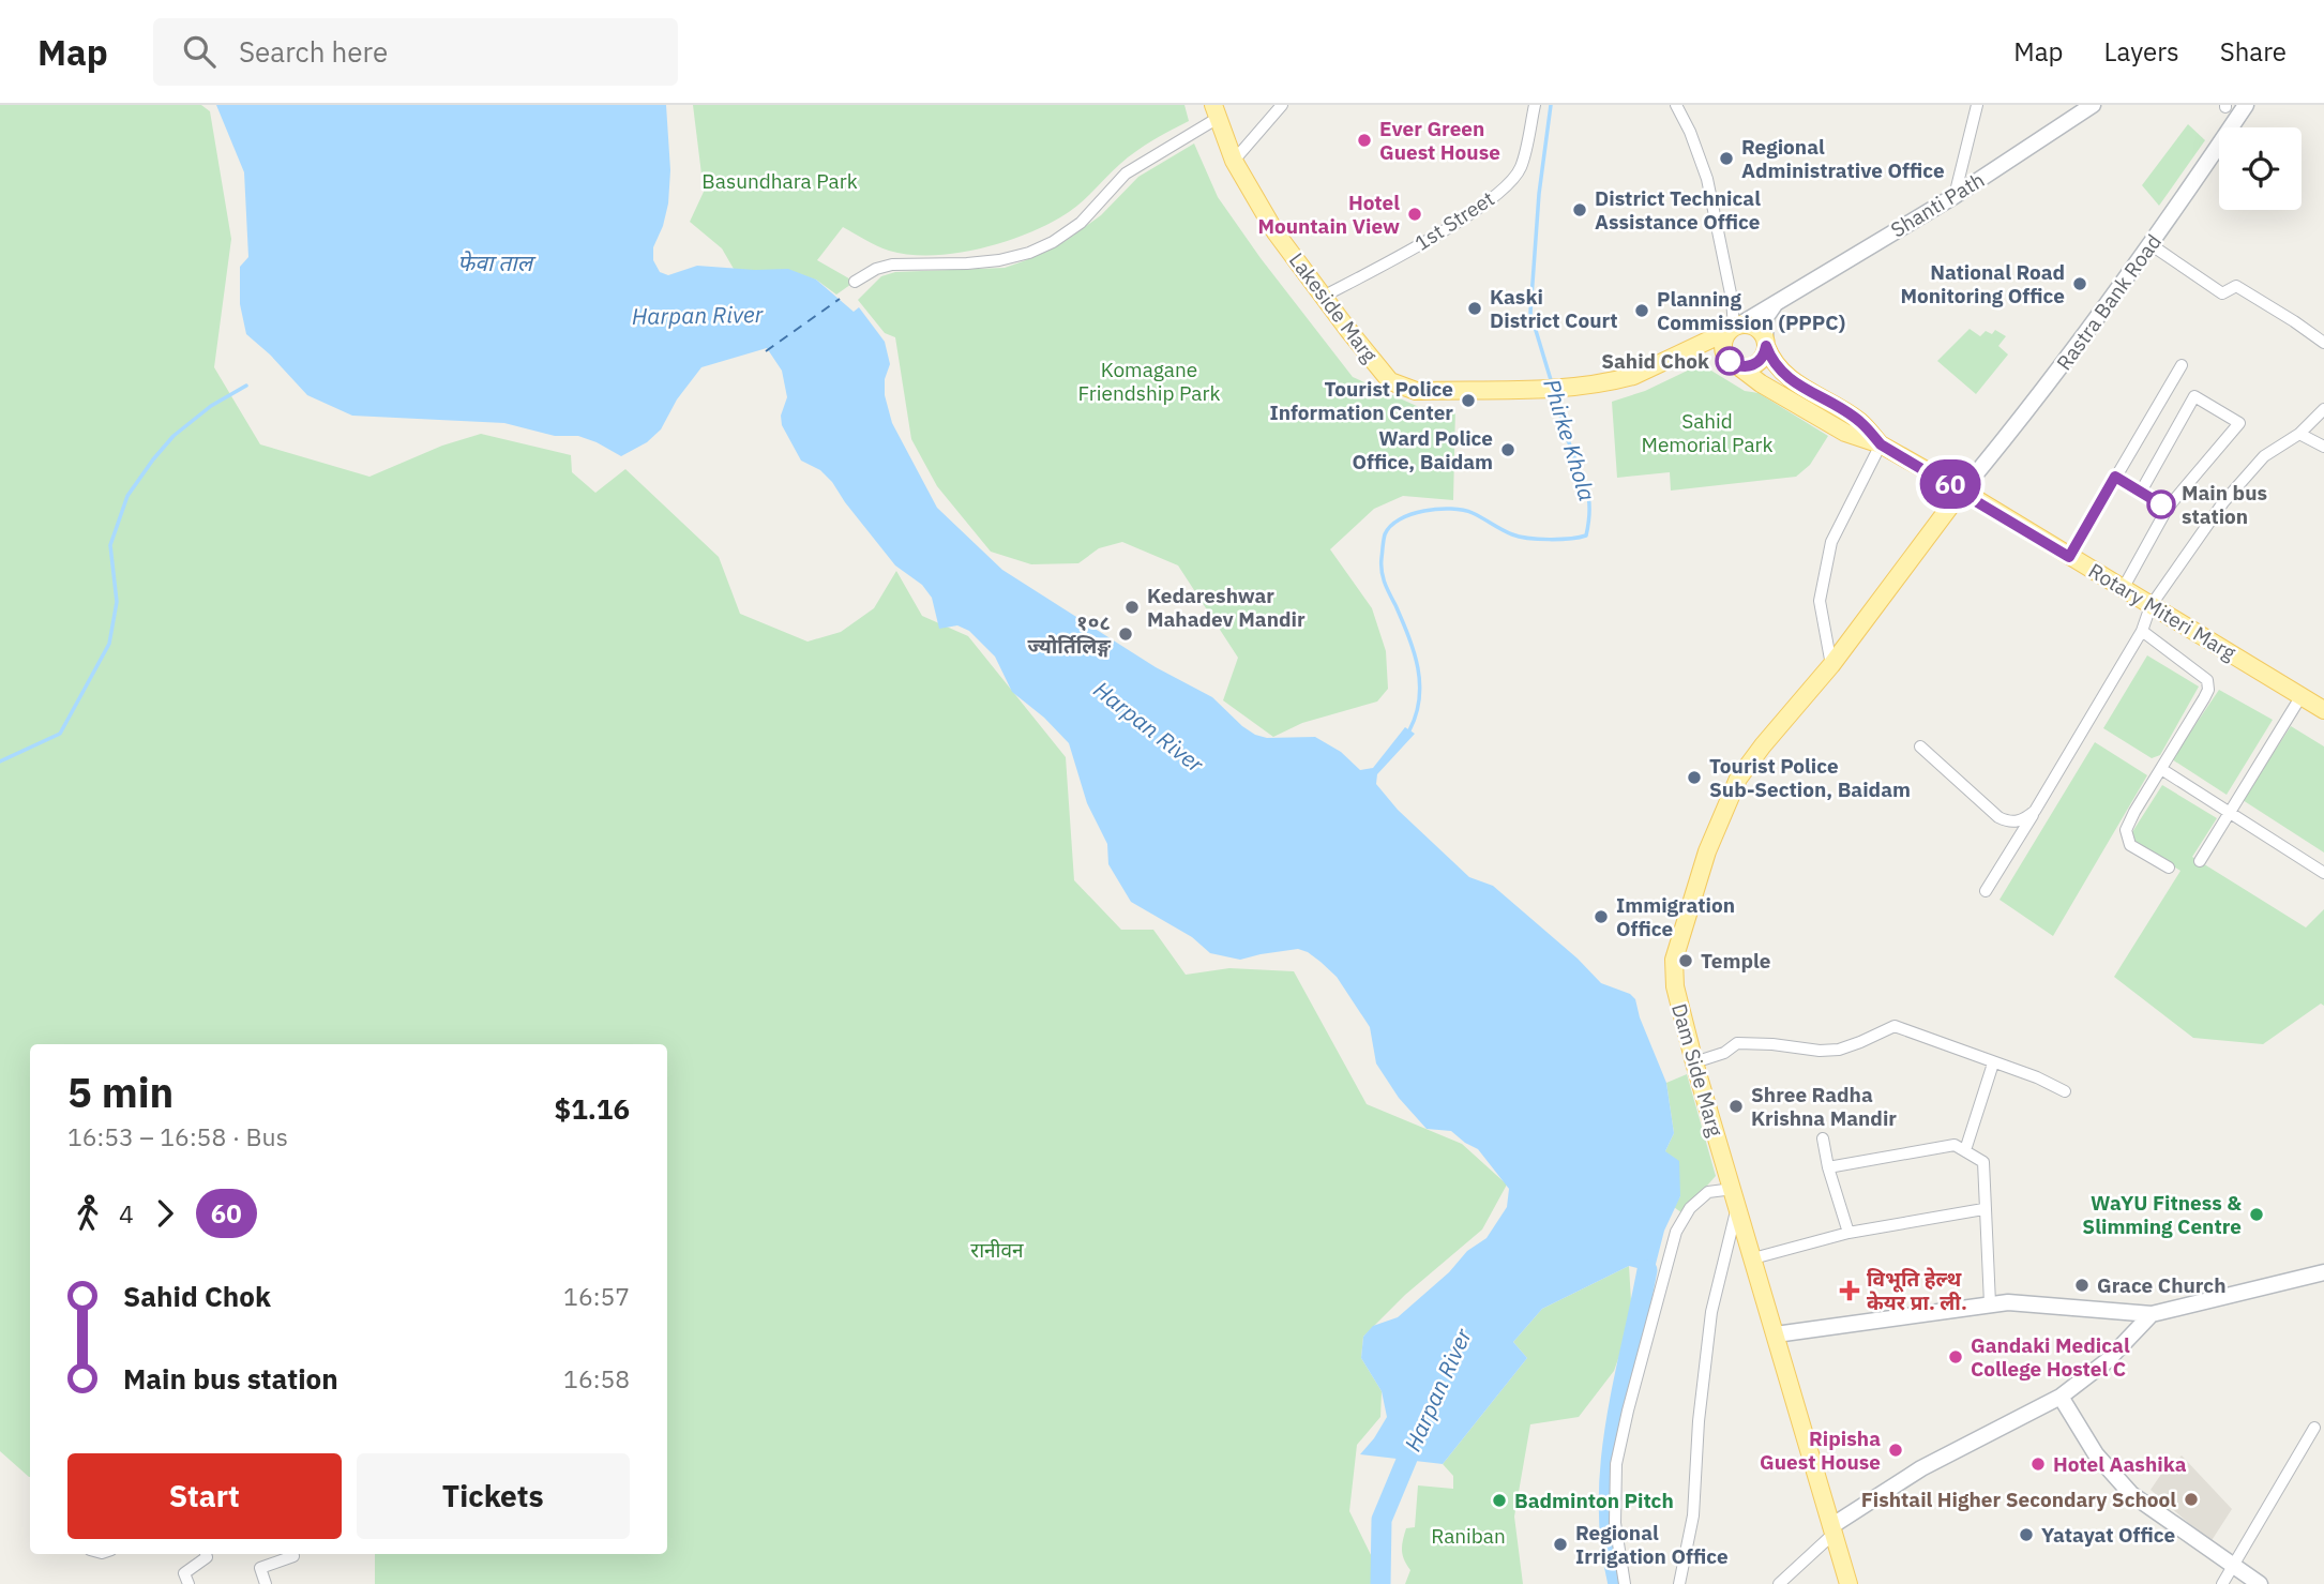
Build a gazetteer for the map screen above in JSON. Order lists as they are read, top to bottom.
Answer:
{
  "streets": {
    "main road": [
      "Shanti Path",
      "Rastra Bank Road",
      "Lakeside Marg",
      "Rotary Miteri Marg",
      "Dam Side Marg"
    ],
    "street": ["1st Street"]
  },
  "crossings": [
    ["Shanti Path", "Lakeside Marg"],
    ["1st Street", "Lakeside Marg"],
    ["Rastra Bank Road", "Rotary Miteri Marg"],
    ["Rastra Bank Road", "Dam Side Marg"],
    ["Rotary Miteri Marg", "Dam Side Marg"]
  ],
  "water": ["फेवा ताल", "Harpan River", "Phirke Khola"],
  "parks": [
    "Basundhara Park",
    "Komagane Friendship Park",
    "Sahid Memorial Park",
    "रानीवन",
    "Raniban"
  ],
  "places": {
    "other": [
      "Ever Green Guest House",
      "Regional Administrative Office",
      "District Technical Assistance Office",
      "Hotel Mountain View",
      "National Road Monitoring Office",
      "Kaski District Court",
      "Planning Commission (PPPC)",
      "Sahid Chok",
      "Tourist Police Information Center",
      "Ward Police Office, Baidam",
      "Main bus station",
      "Kedareshwar Mahadev Mandir",
      "१०८ ज्योर्तिलिङ्ग",
      "Tourist Police Sub-Section, Baidam",
      "Immigration Office",
      "Temple",
      "Shree Radha Krishna Mandir",
      "WaYU Fitness & Slimming Centre",
      "Grace Church",
      "Gandaki Medical College Hostel C",
      "Ripisha Guest House",
      "Hotel Aashika",
      "Fishtail Higher Secondary School",
      "Badminton Pitch",
      "Yatayat Office",
      "Regional Irrigation Office"
    ],
    "health": ["विभूति हेल्थ केयर प्रा. ली."]
  },
  "lines": ["bus line 60"],
  "page": {
    "header": "Map",
    "search": "Search here",
    "nav": ["Map", "Layers", "Share"],
    "on_map": "60",
    "heading": ["5 min", "16:53 – 16:58 · Bus", "$1.16"],
    "legs": ["4", "60"],
    "list": [
      {
        "name": "Sahid Chok",
        "value": "16:57"
      },
      {
        "name": "Main bus station",
        "value": "16:58"
      }
    ],
    "buttons": ["Start", "Tickets"]
  }
}
